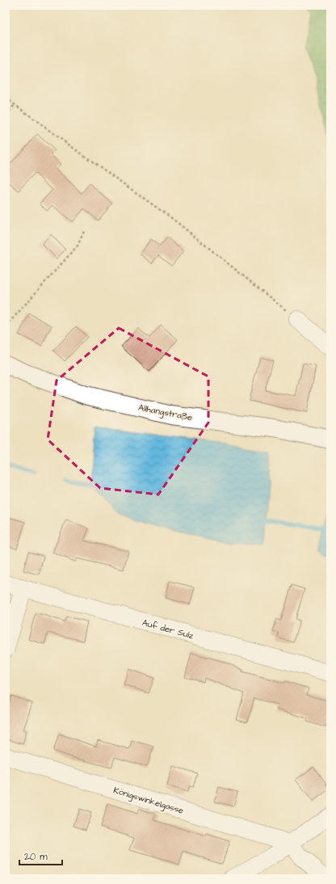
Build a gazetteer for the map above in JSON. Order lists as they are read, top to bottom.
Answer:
{
  "streets": {
    "street": ["Allhangstraße", "Auf der Sulz", "Königswinkelgasse"]
  },
  "scale_bar": "20 m"
}
